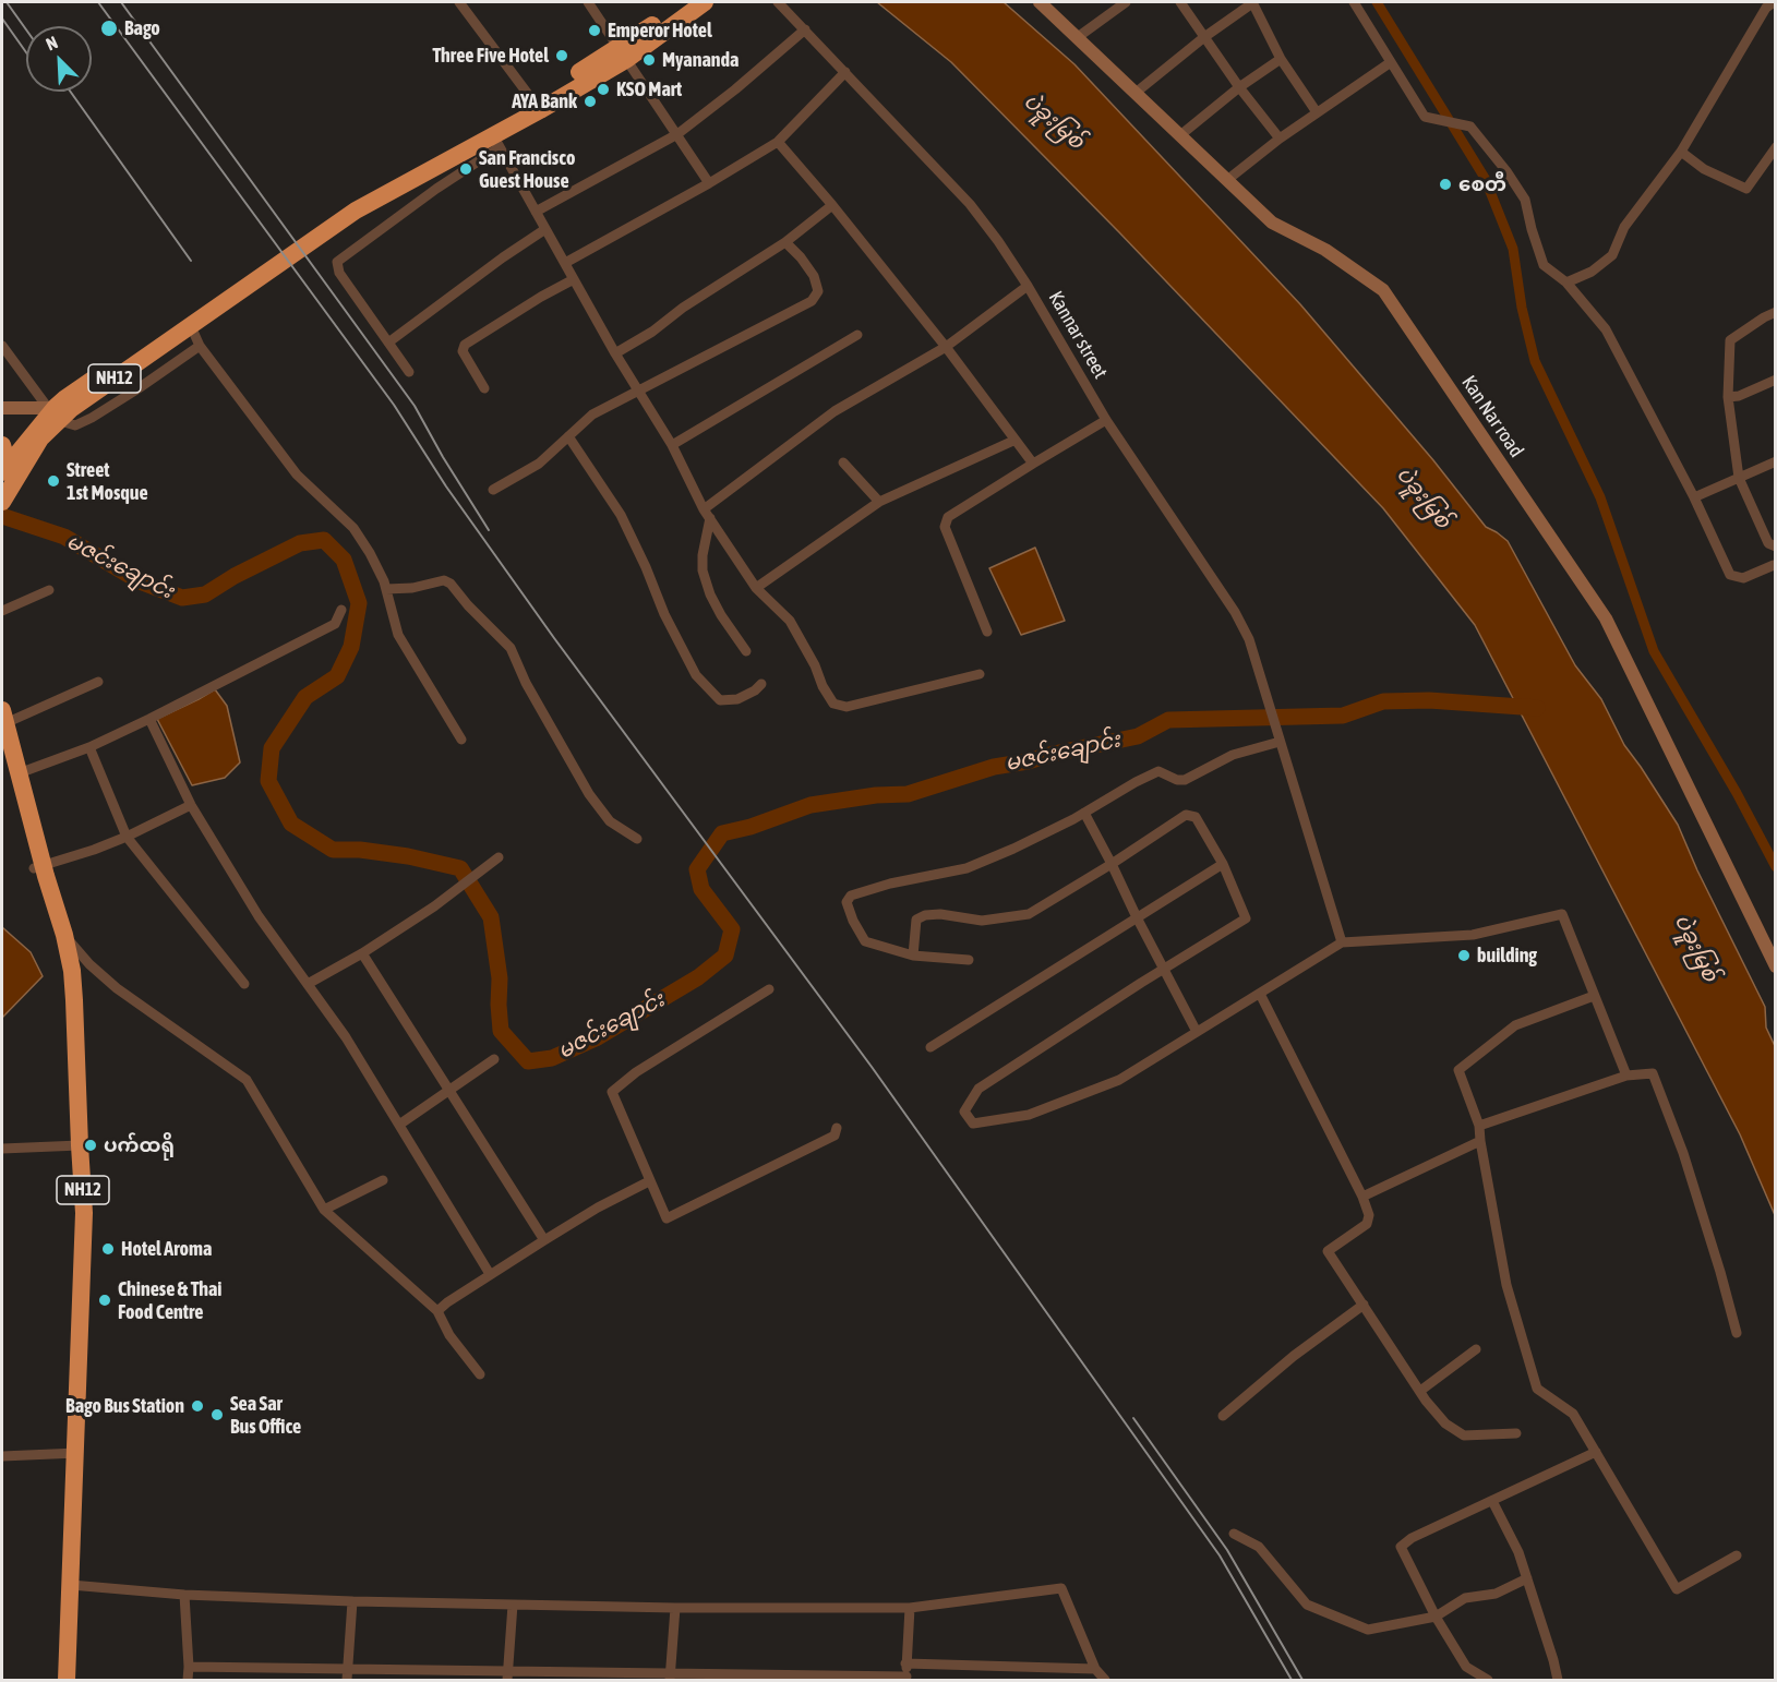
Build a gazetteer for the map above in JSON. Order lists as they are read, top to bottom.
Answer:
{
  "streets": {
    "highway": ["NH12"],
    "street": ["Kannar street", "Kan Nar road"]
  },
  "water": ["ပဲခူးမြစ်", "မဇင်းချောင်း"],
  "places": [
    "Bago",
    "Emperor Hotel",
    "Three Five Hotel",
    "Myananda",
    "KSO Mart",
    "AYA Bank",
    "San Francisco Guest House",
    "စေတီ",
    "Street 1st Mosque",
    "building",
    "ပက်ထရို",
    "Hotel Aroma",
    "Chinese & Thai Food Centre",
    "Bago Bus Station",
    "Sea Sar Bus Office"
  ],
  "north": "top left"
}
